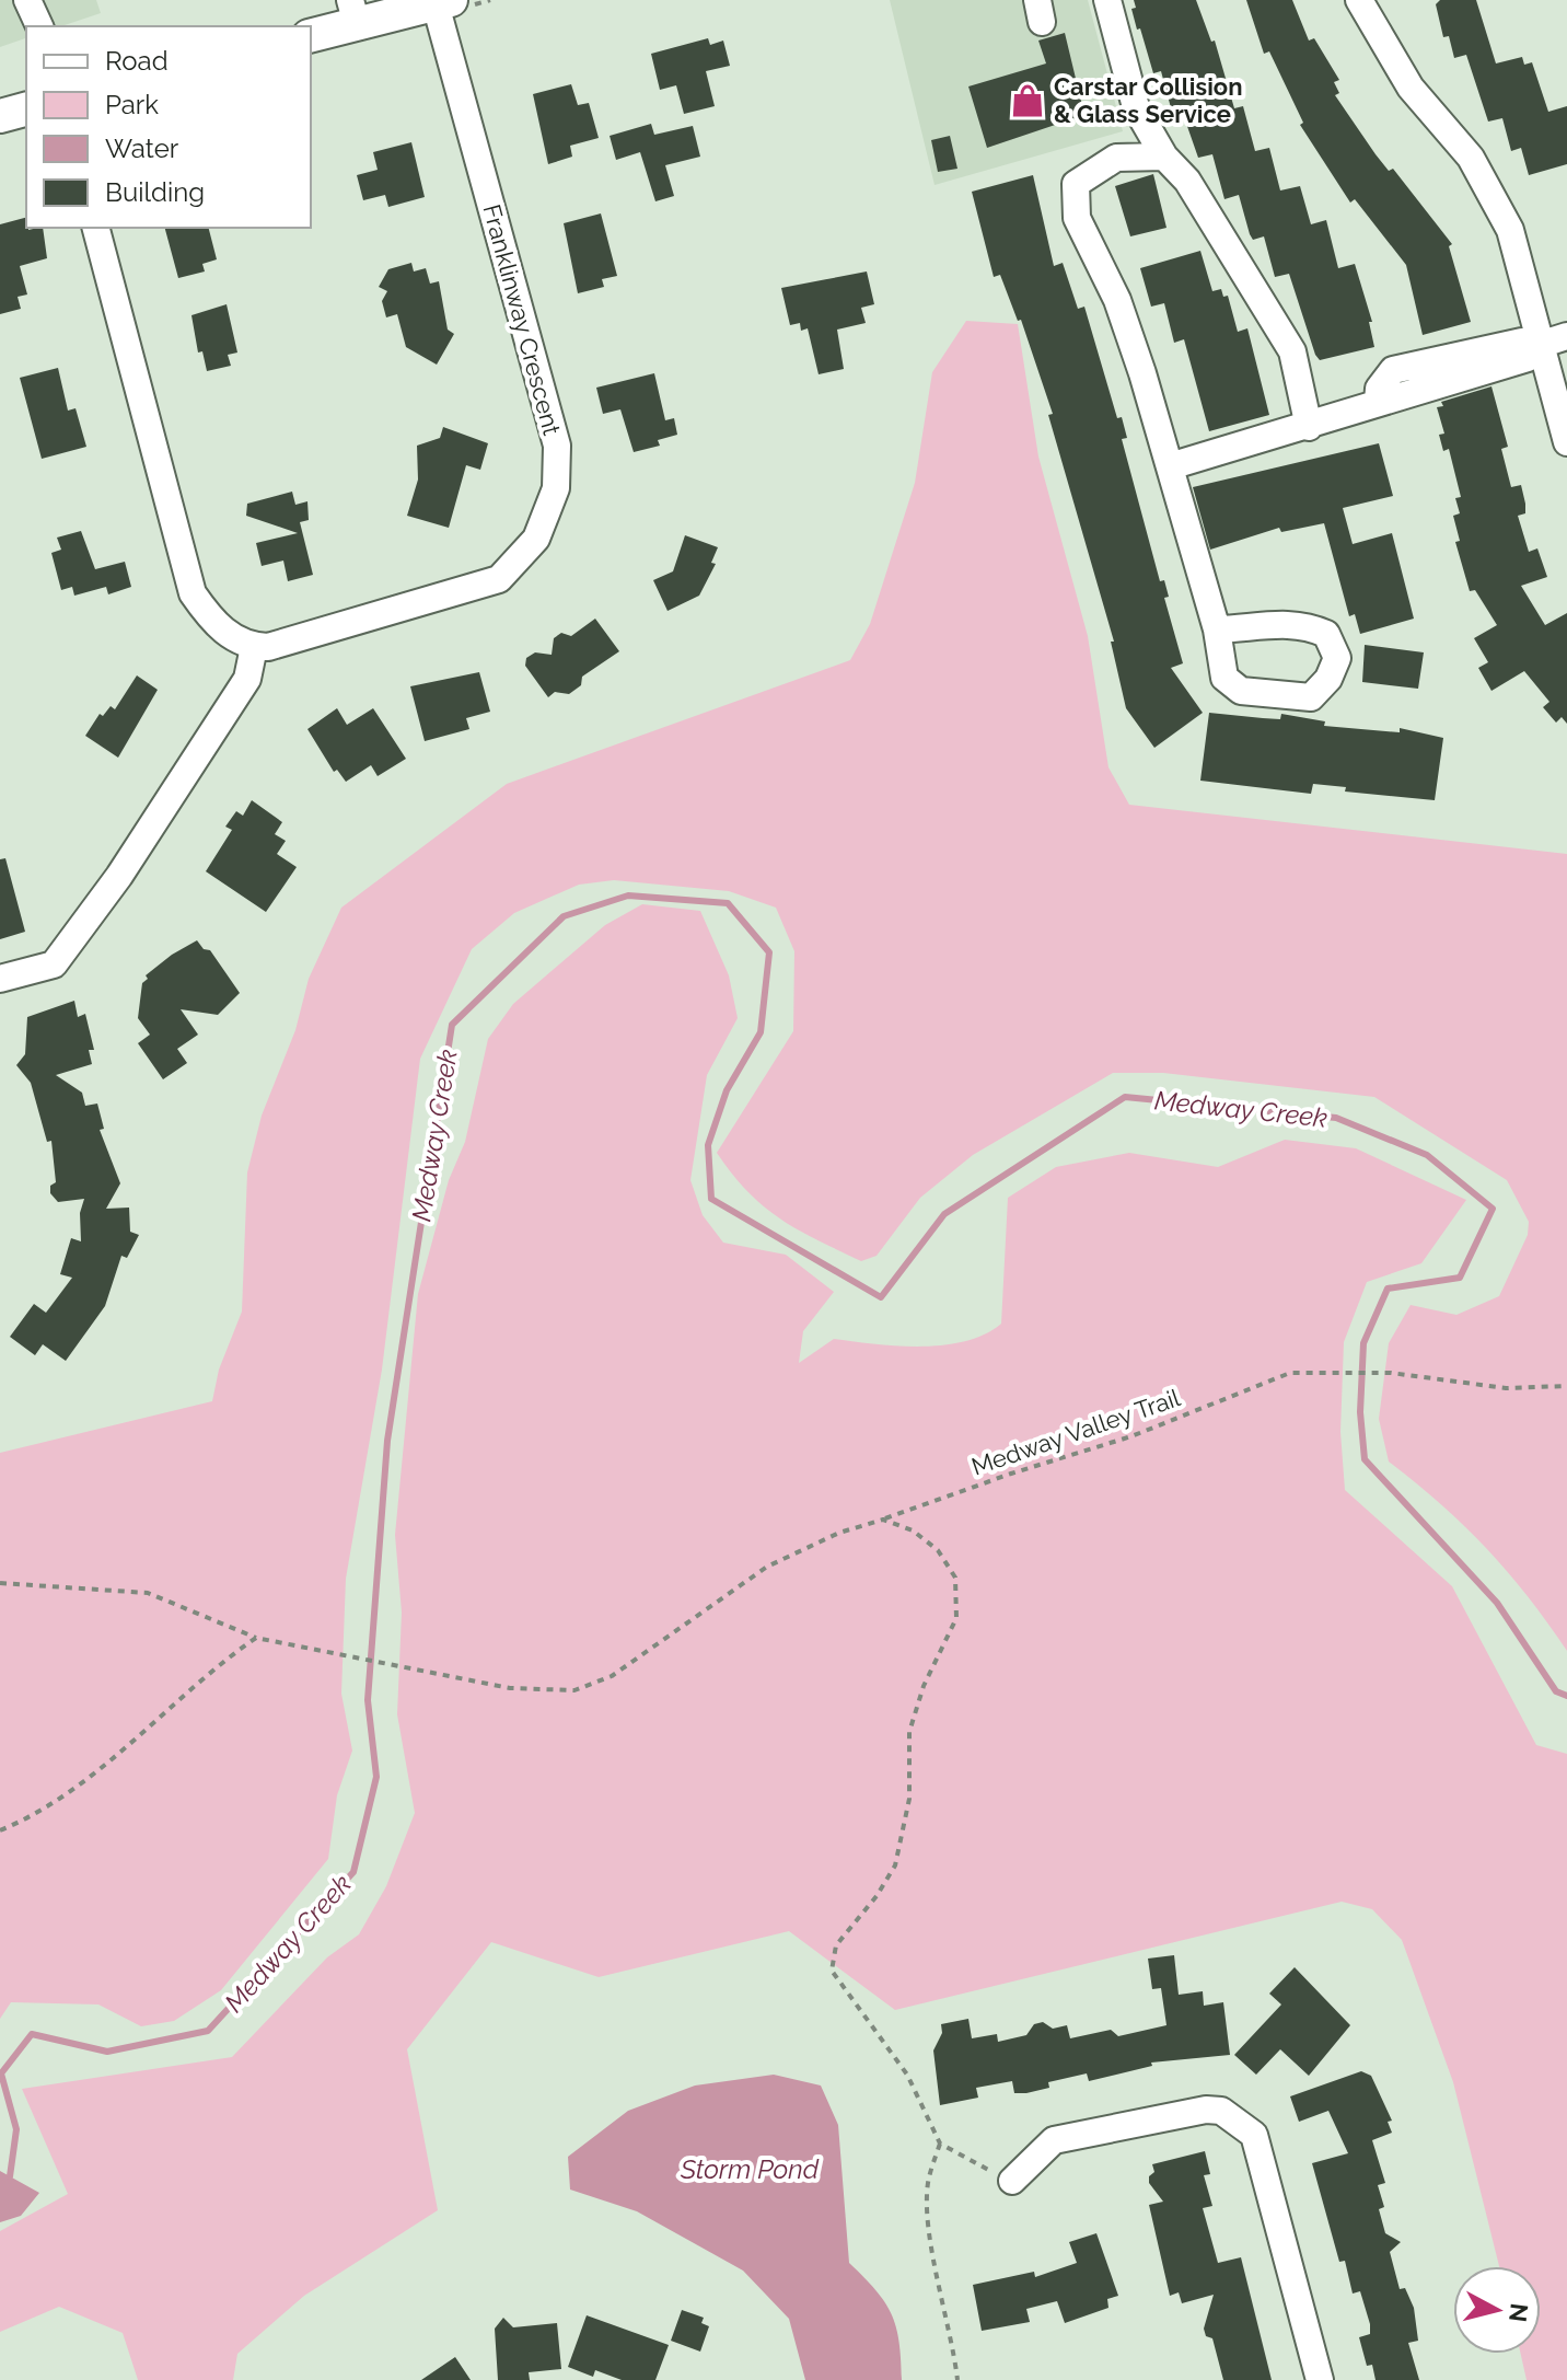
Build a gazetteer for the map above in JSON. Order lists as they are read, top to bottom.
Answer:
{
  "streets": {
    "street": ["Franklinway Crescent"],
    "path": ["Medway Valley Trail"]
  },
  "water": ["Medway Creek", "Storm Pond"],
  "places": {
    "shop": ["Carstar Collision & Glass Service"]
  },
  "legend": [
    "Road",
    "Park",
    "Water",
    "Building"
  ],
  "north": "right"
}
